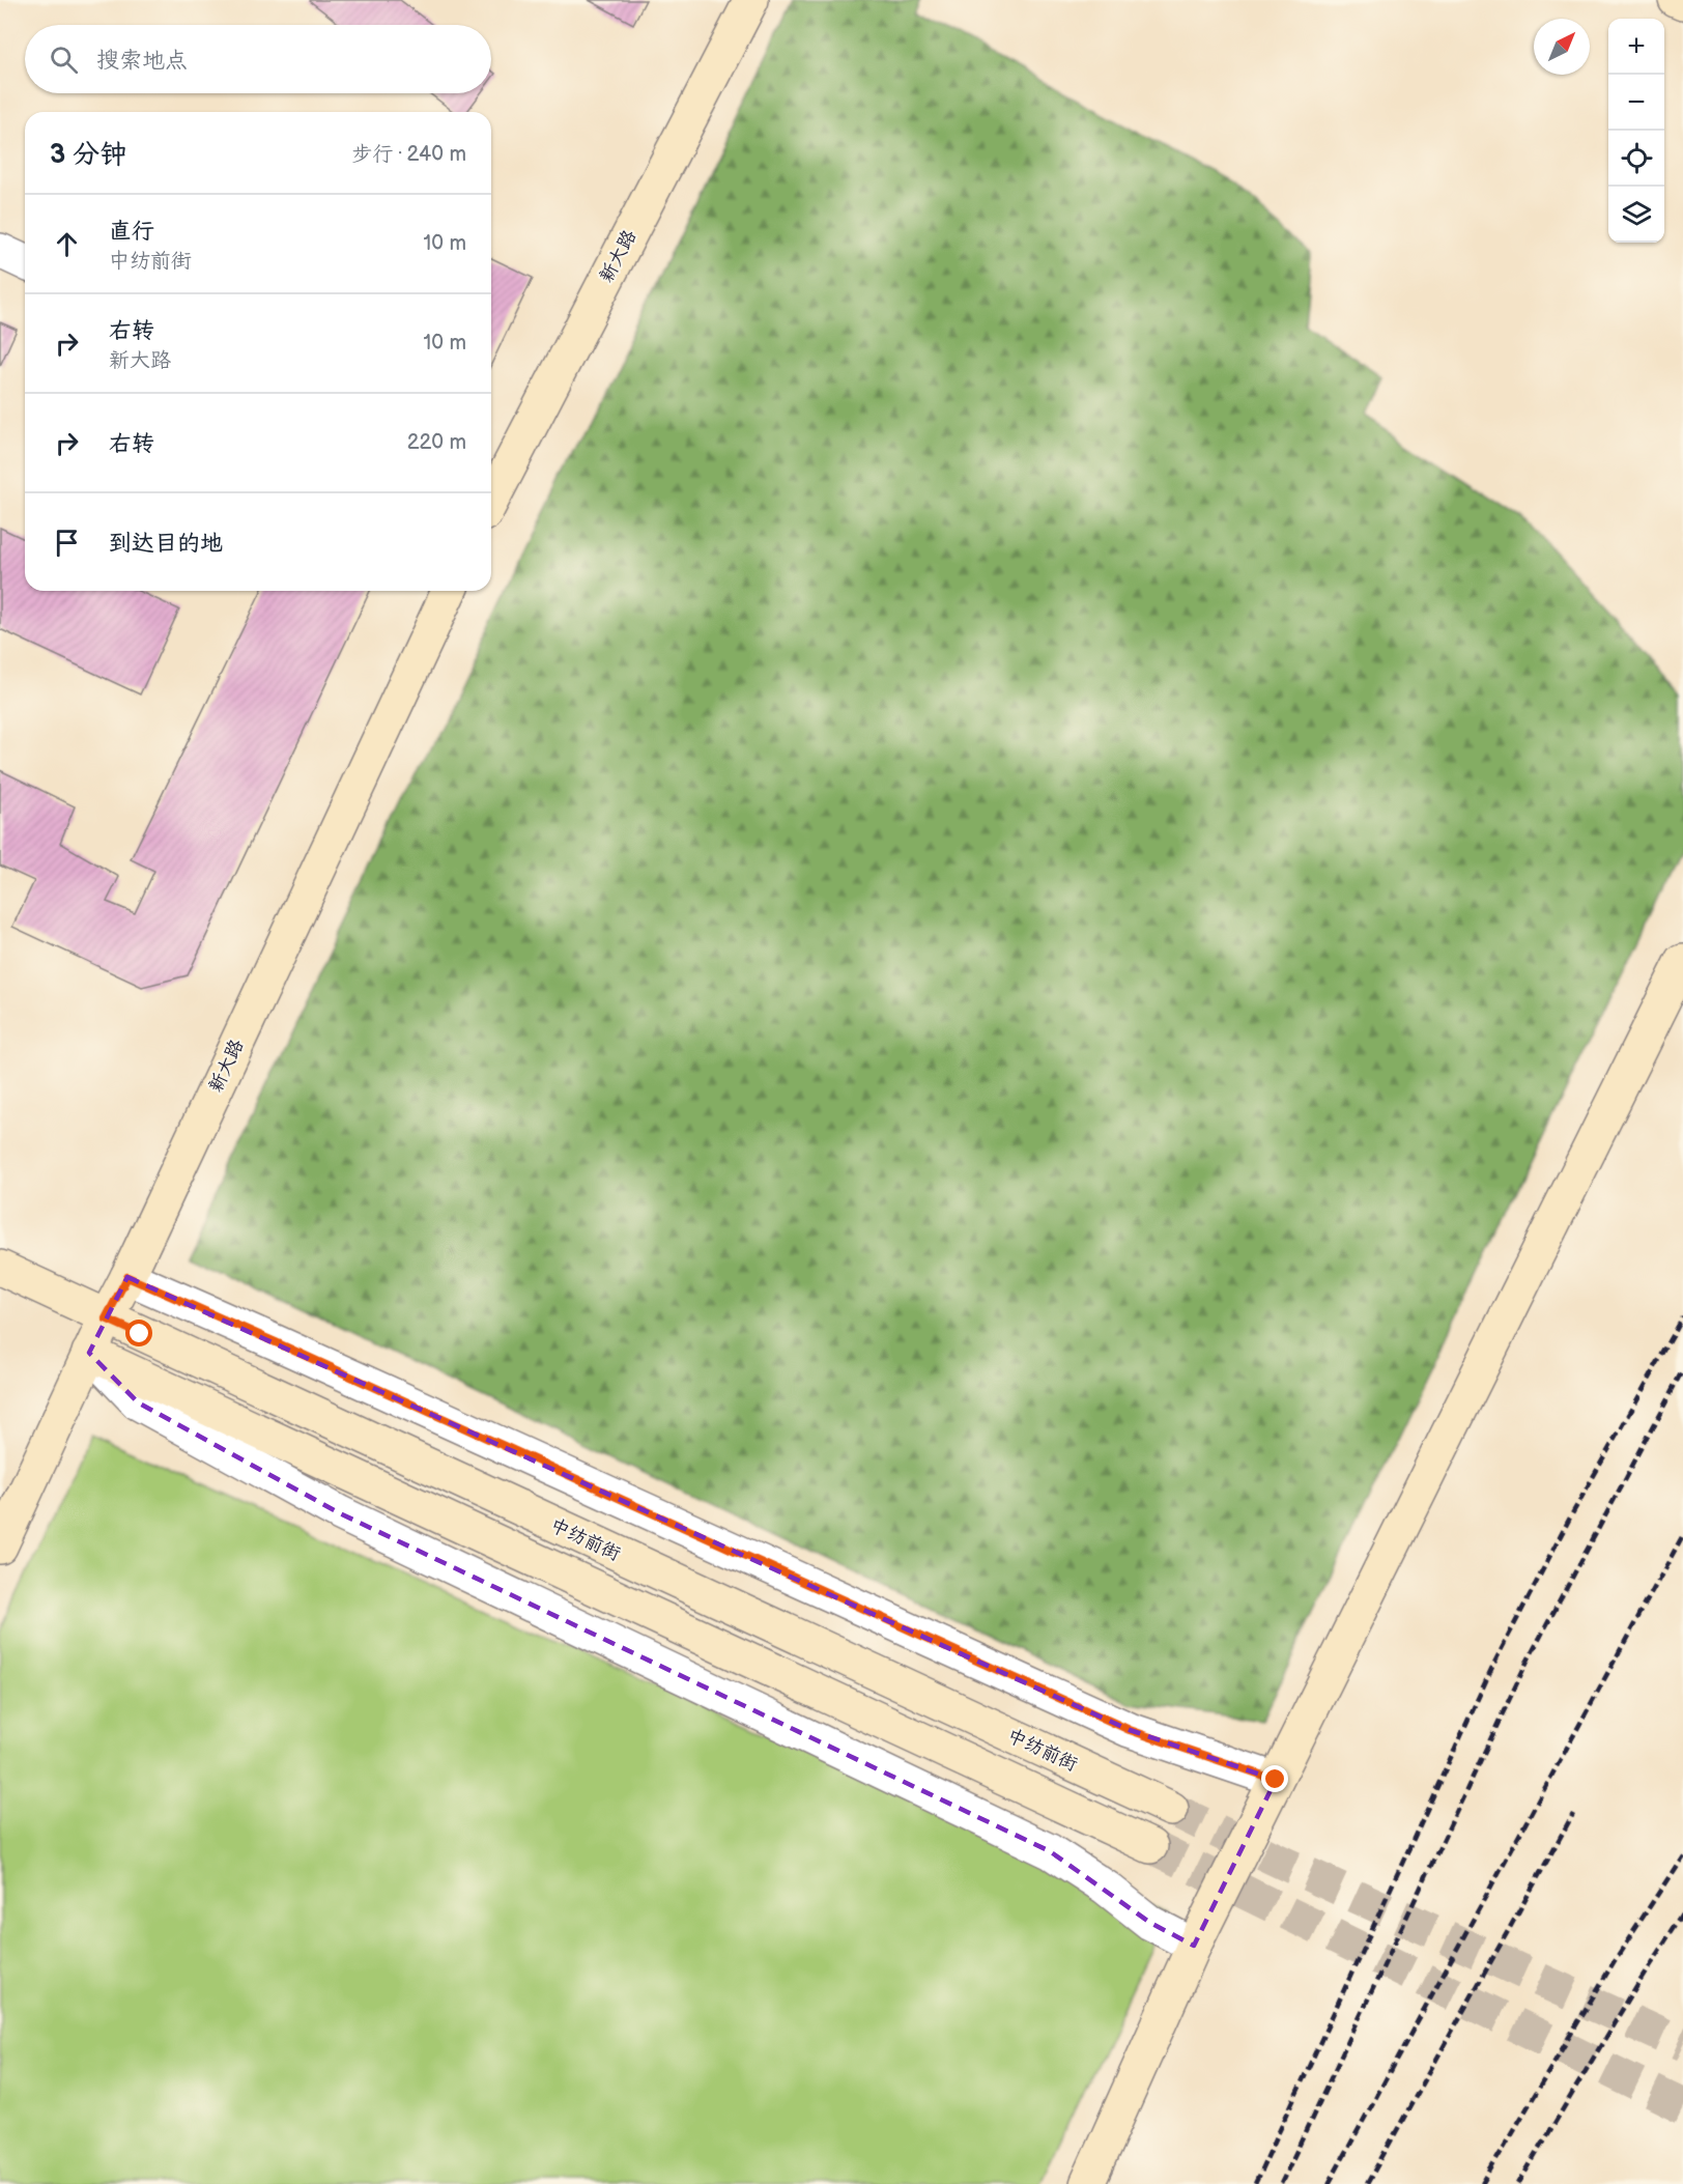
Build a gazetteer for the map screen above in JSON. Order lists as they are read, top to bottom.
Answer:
{
  "streets": {
    "street": ["新大路", "中纺前街"]
  },
  "crossings": [
    ["新大路", "中纺前街"]
  ],
  "north": "top right",
  "page": {
    "map_buttons": ["+", "−"],
    "search": "搜索地点",
    "heading": ["3 分钟", "步行 · 240 m"],
    "list": [
      ["直行", "中纺前街", "10 m"],
      ["右转", "新大路", "10 m"],
      ["右转", "220 m"],
      "到达目的地"
    ]
  }
}
